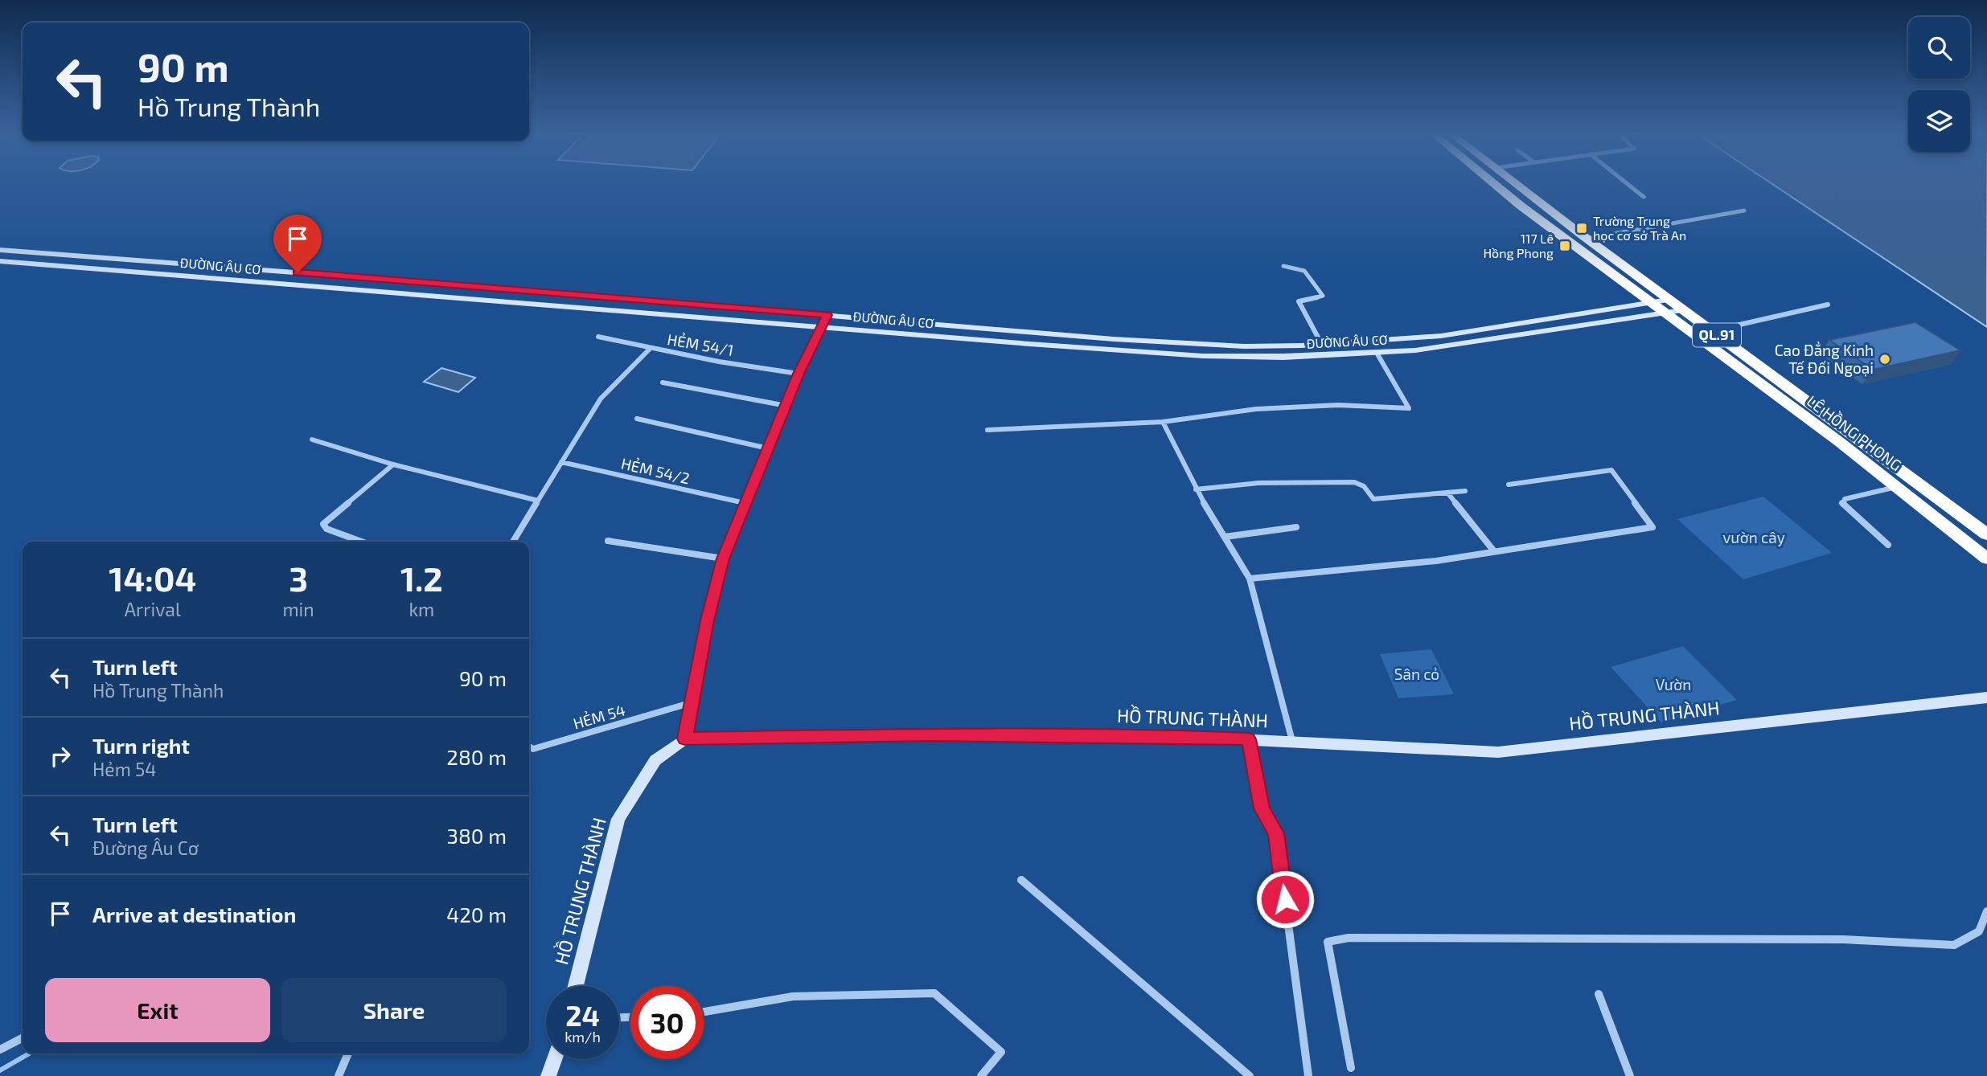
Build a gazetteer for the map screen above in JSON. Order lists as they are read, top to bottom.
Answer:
{
  "streets": {
    "highway": ["QL.91", "LÊ HỒNG PHONG"],
    "street": [
      "ĐƯỜNG ÂU CƠ",
      "HẺM 54/1",
      "HẺM 54/2",
      "HỒ TRUNG THÀNH",
      "HẺM 54"
    ]
  },
  "crossings": [
    ["ĐƯỜNG ÂU CƠ", "LÊ HỒNG PHONG"]
  ],
  "parks": ["vườn cây", "Sân cỏ", "Vườn"],
  "places": {
    "transit": ["Trường Trung học cơ sở Trà An", "117 Lê Hồng Phong"],
    "other": ["Cao Đẳng Kinh Tế Đối Ngoại"]
  },
  "page": {
    "turn": ["90 m", "Hồ Trung Thành"],
    "eta": [
      "14:04",
      "Arrival",
      "3",
      "min",
      "1.2",
      "km"
    ],
    "list": [
      {
        "name": "Turn left",
        "note": "Hồ Trung Thành",
        "value": "90 m"
      },
      {
        "name": "Turn right",
        "note": "Hẻm 54",
        "value": "280 m"
      },
      {
        "name": "Turn left",
        "note": "Đường Âu Cơ",
        "value": "380 m"
      },
      {
        "name": "Arrive at destination",
        "value": "420 m"
      }
    ],
    "buttons": ["Exit", "Share"],
    "speed": "24 km/h",
    "limit": "30"
  }
}
